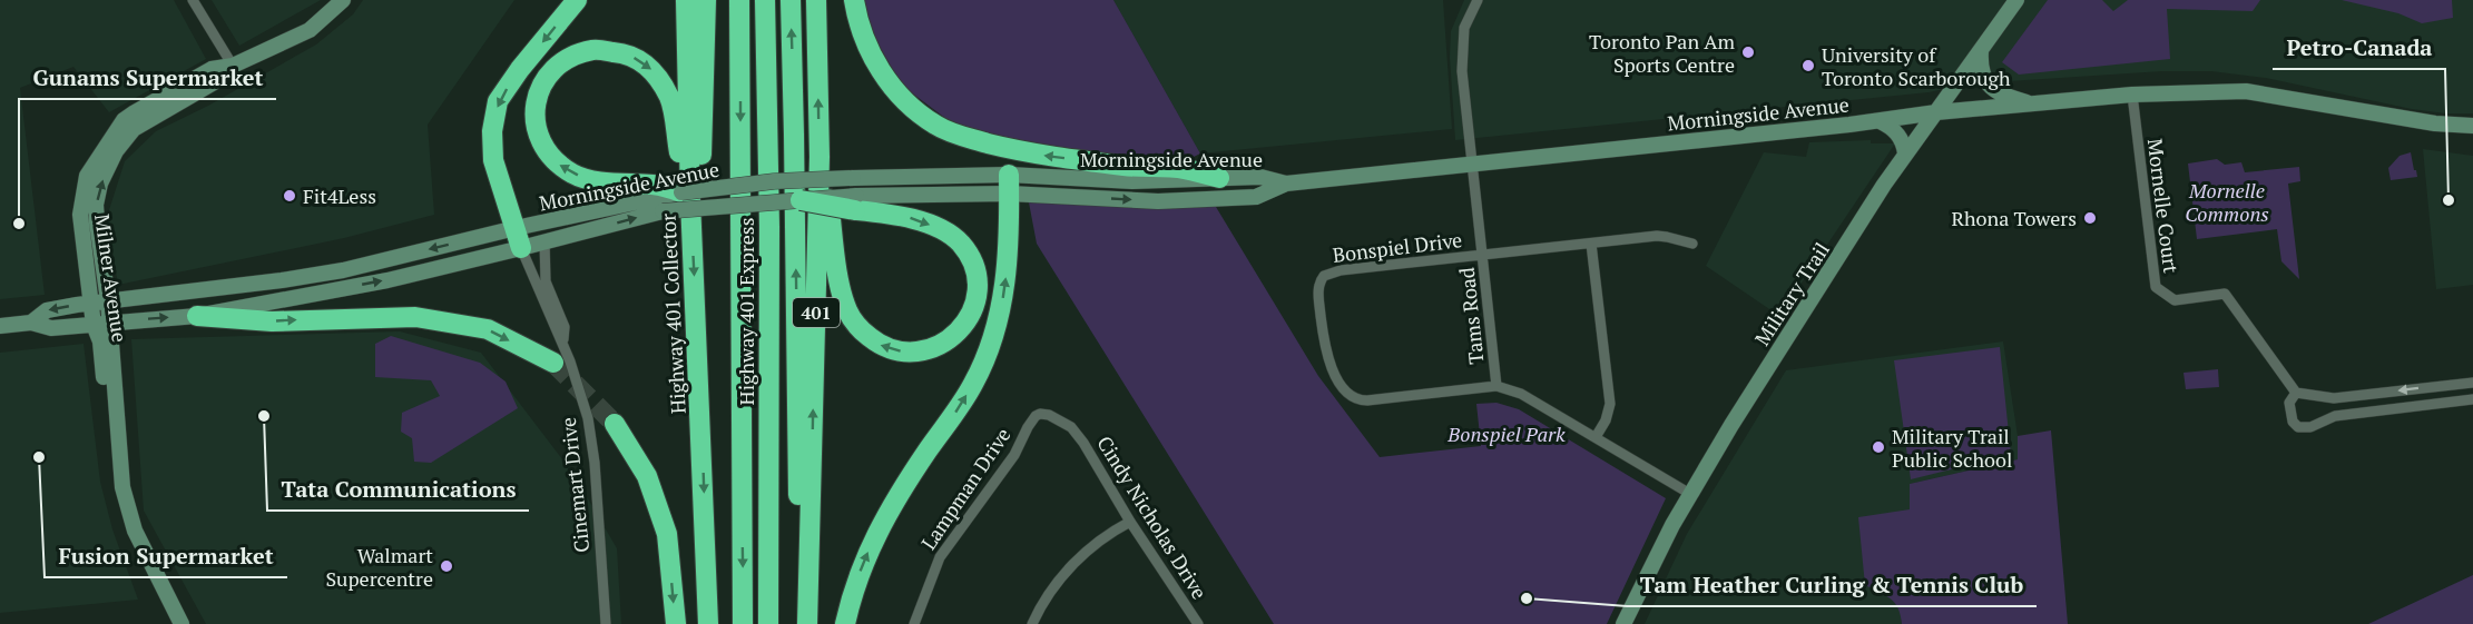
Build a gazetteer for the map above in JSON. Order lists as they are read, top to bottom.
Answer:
{
  "streets": {
    "highway": ["Highway 401 Express", "401", "Highway 401 Collector"],
    "main road": ["Morningside Avenue", "Milner Avenue", "Military Trail"],
    "street": [
      "Mornelle Court",
      "Bonspiel Drive",
      "Tams Road",
      "Cinemart Drive",
      "Lampman Drive",
      "Cindy Nicholas Drive"
    ]
  },
  "crossings": [
    ["Morningside Avenue", "Mornelle Court"],
    ["Morningside Avenue", "Milner Avenue"],
    ["Morningside Avenue", "Military Trail"],
    ["Morningside Avenue", "Highway 401 Collector"],
    ["Morningside Avenue", "Tams Road"],
    ["Morningside Avenue", "Cinemart Drive"],
    ["Bonspiel Drive", "Military Trail"],
    ["Bonspiel Drive", "Tams Road"],
    ["Lampman Drive", "Cindy Nicholas Drive"]
  ],
  "parks": ["Mornelle Commons", "Bonspiel Park"],
  "places": [
    "Toronto Pan Am Sports Centre",
    "University of Toronto Scarborough",
    "Fit4Less",
    "Petro-Canada",
    "Rhona Towers",
    "Gunams Supermarket",
    "Tata Communications",
    "Military Trail Public School",
    "Fusion Supermarket",
    "Walmart Supercentre",
    "Tam Heather Curling & Tennis Club"
  ]
}
